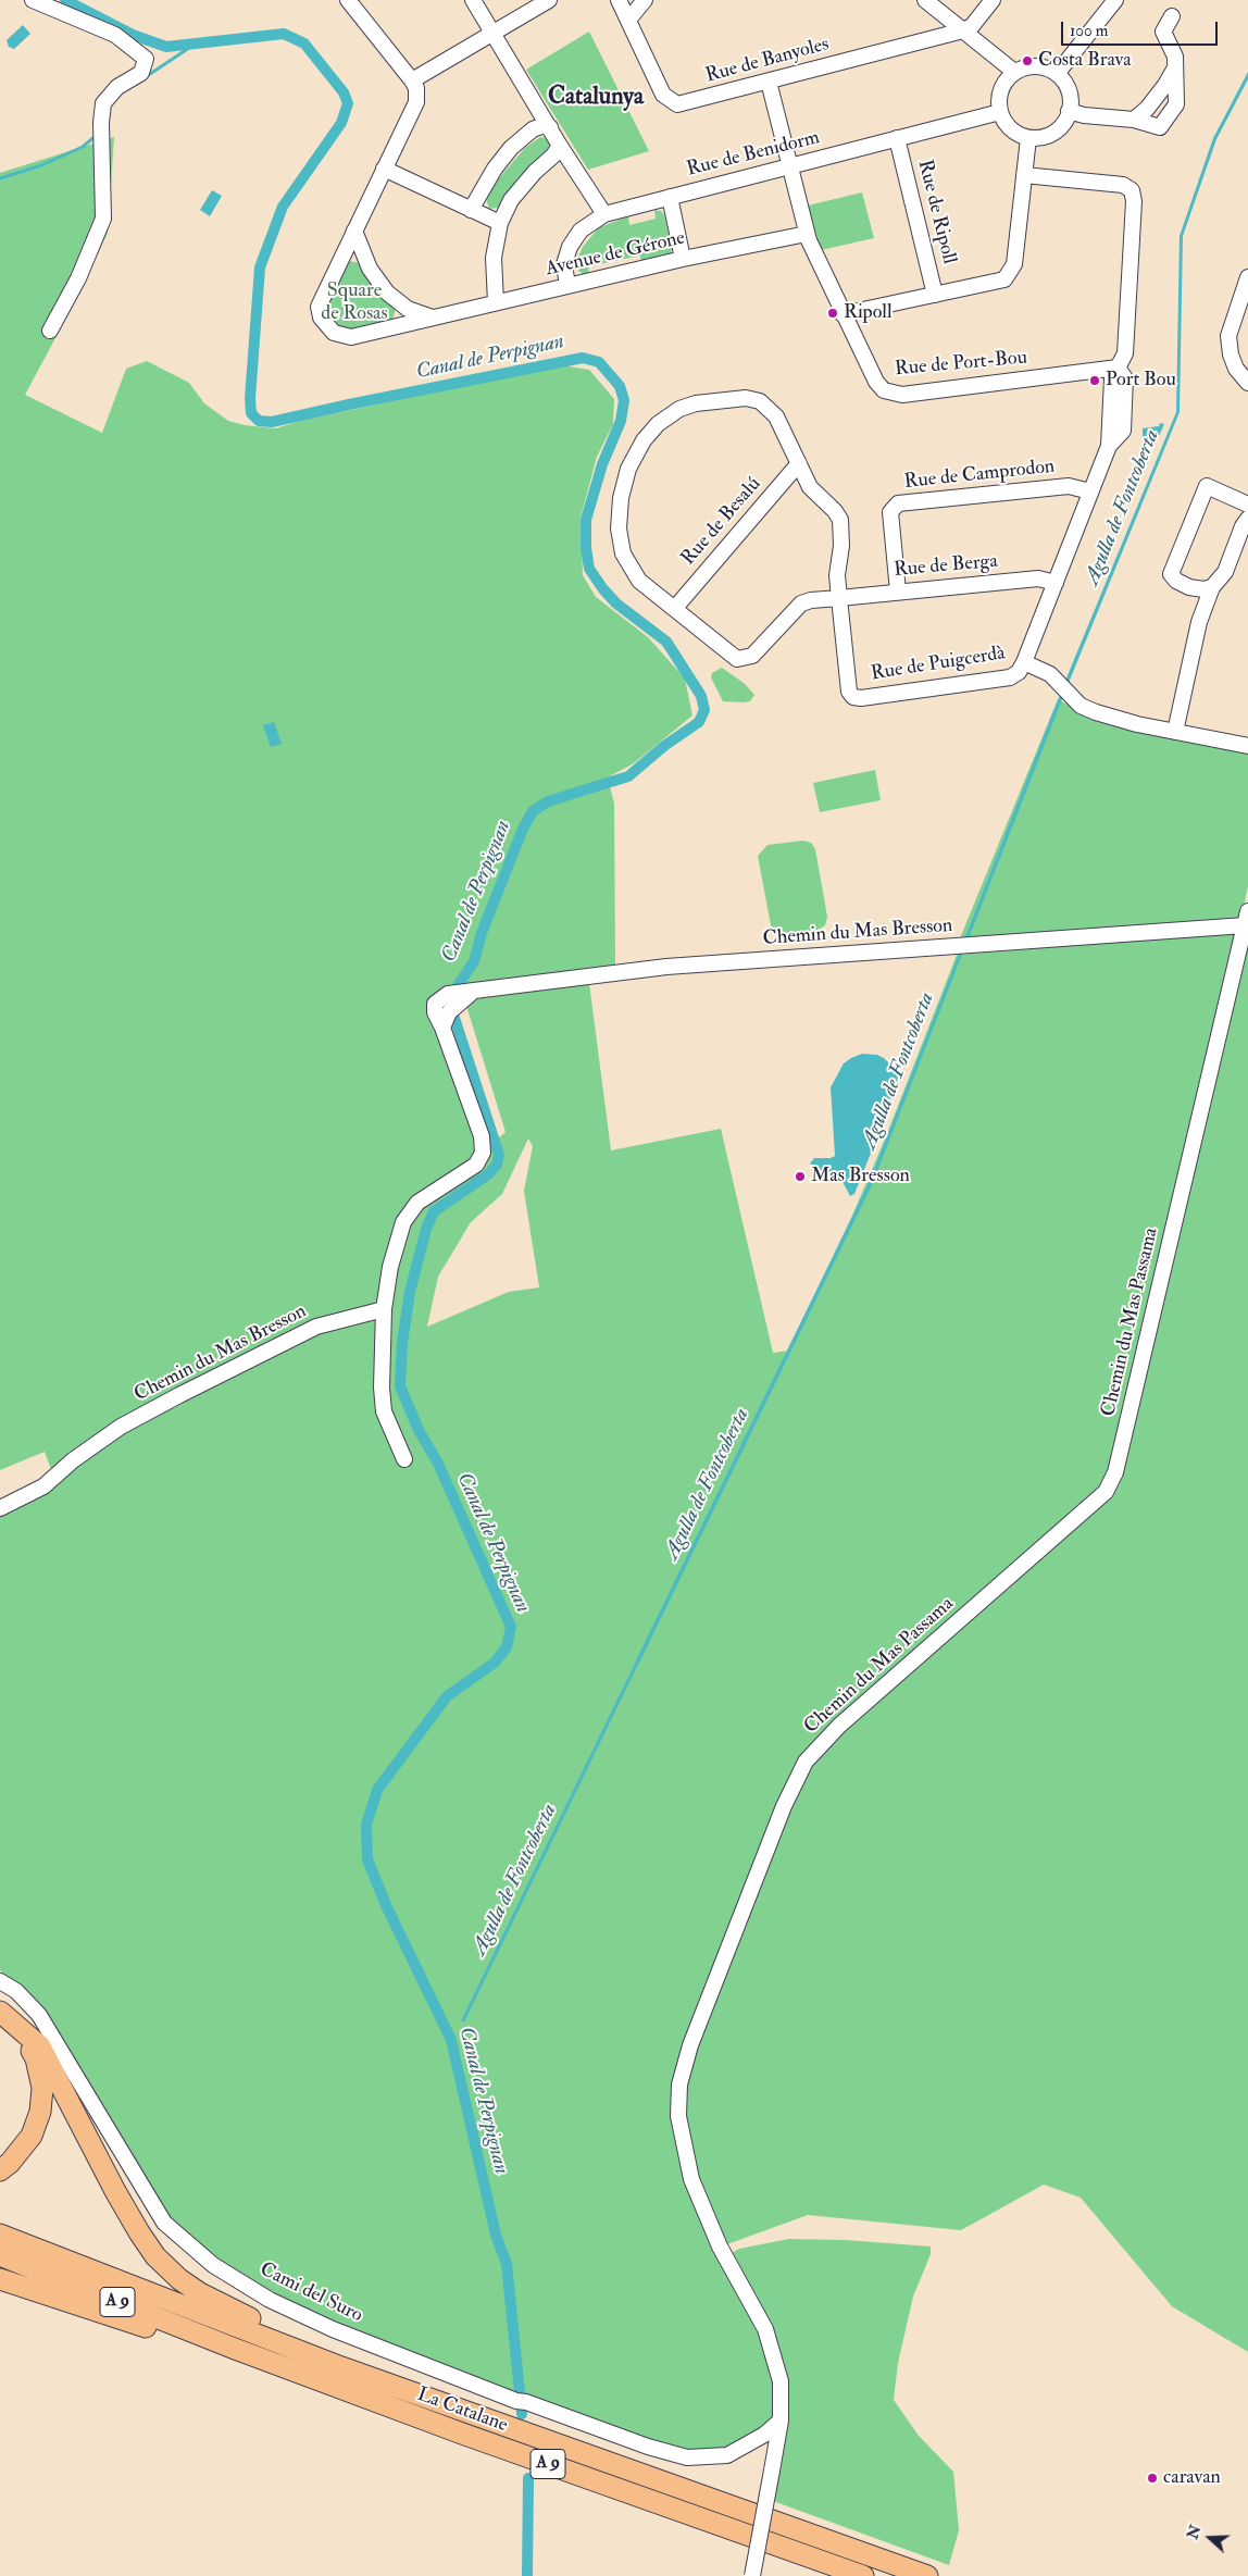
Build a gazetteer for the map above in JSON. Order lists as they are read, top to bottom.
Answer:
{
  "streets": {
    "highway": ["A 9", "La Catalane"],
    "street": [
      "Rue de Banyoles",
      "Rue de Benidorm",
      "Rue de Ripoll",
      "Avenue de Gérone",
      "Rue de Port-Bou",
      "Rue de Camprodon",
      "Rue de Besalú",
      "Rue de Berga",
      "Rue de Puigcerdà",
      "Chemin du Mas Bresson",
      "Chemin du Mas Passama",
      "Cami del Suro"
    ]
  },
  "crossings": [
    ["Rue de Banyoles", "Rue de Port-Bou"],
    ["Rue de Benidorm", "Rue de Ripoll"],
    ["Rue de Benidorm", "Avenue de Gérone"],
    ["Rue de Benidorm", "Rue de Port-Bou"],
    ["Avenue de Gérone", "Rue de Port-Bou"],
    ["Rue de Port-Bou", "Rue de Puigcerdà"],
    ["Rue de Camprodon", "Rue de Berga"],
    ["Rue de Camprodon", "Rue de Puigcerdà"],
    ["Rue de Besalú", "Rue de Berga"],
    ["Rue de Berga", "Rue de Puigcerdà"],
    ["Chemin du Mas Bresson", "Chemin du Mas Passama"],
    ["Chemin du Mas Passama", "Cami del Suro"]
  ],
  "districts": ["Catalunya"],
  "water": ["Canal de Perpignan", "Agulla de Fontcoberta"],
  "parks": ["Square de Rosas"],
  "places": [
    "Costa Brava",
    "Ripoll",
    "Port Bou",
    "Mas Bresson",
    "caravan"
  ],
  "scale_bar": "100 m",
  "north": "left"
}
